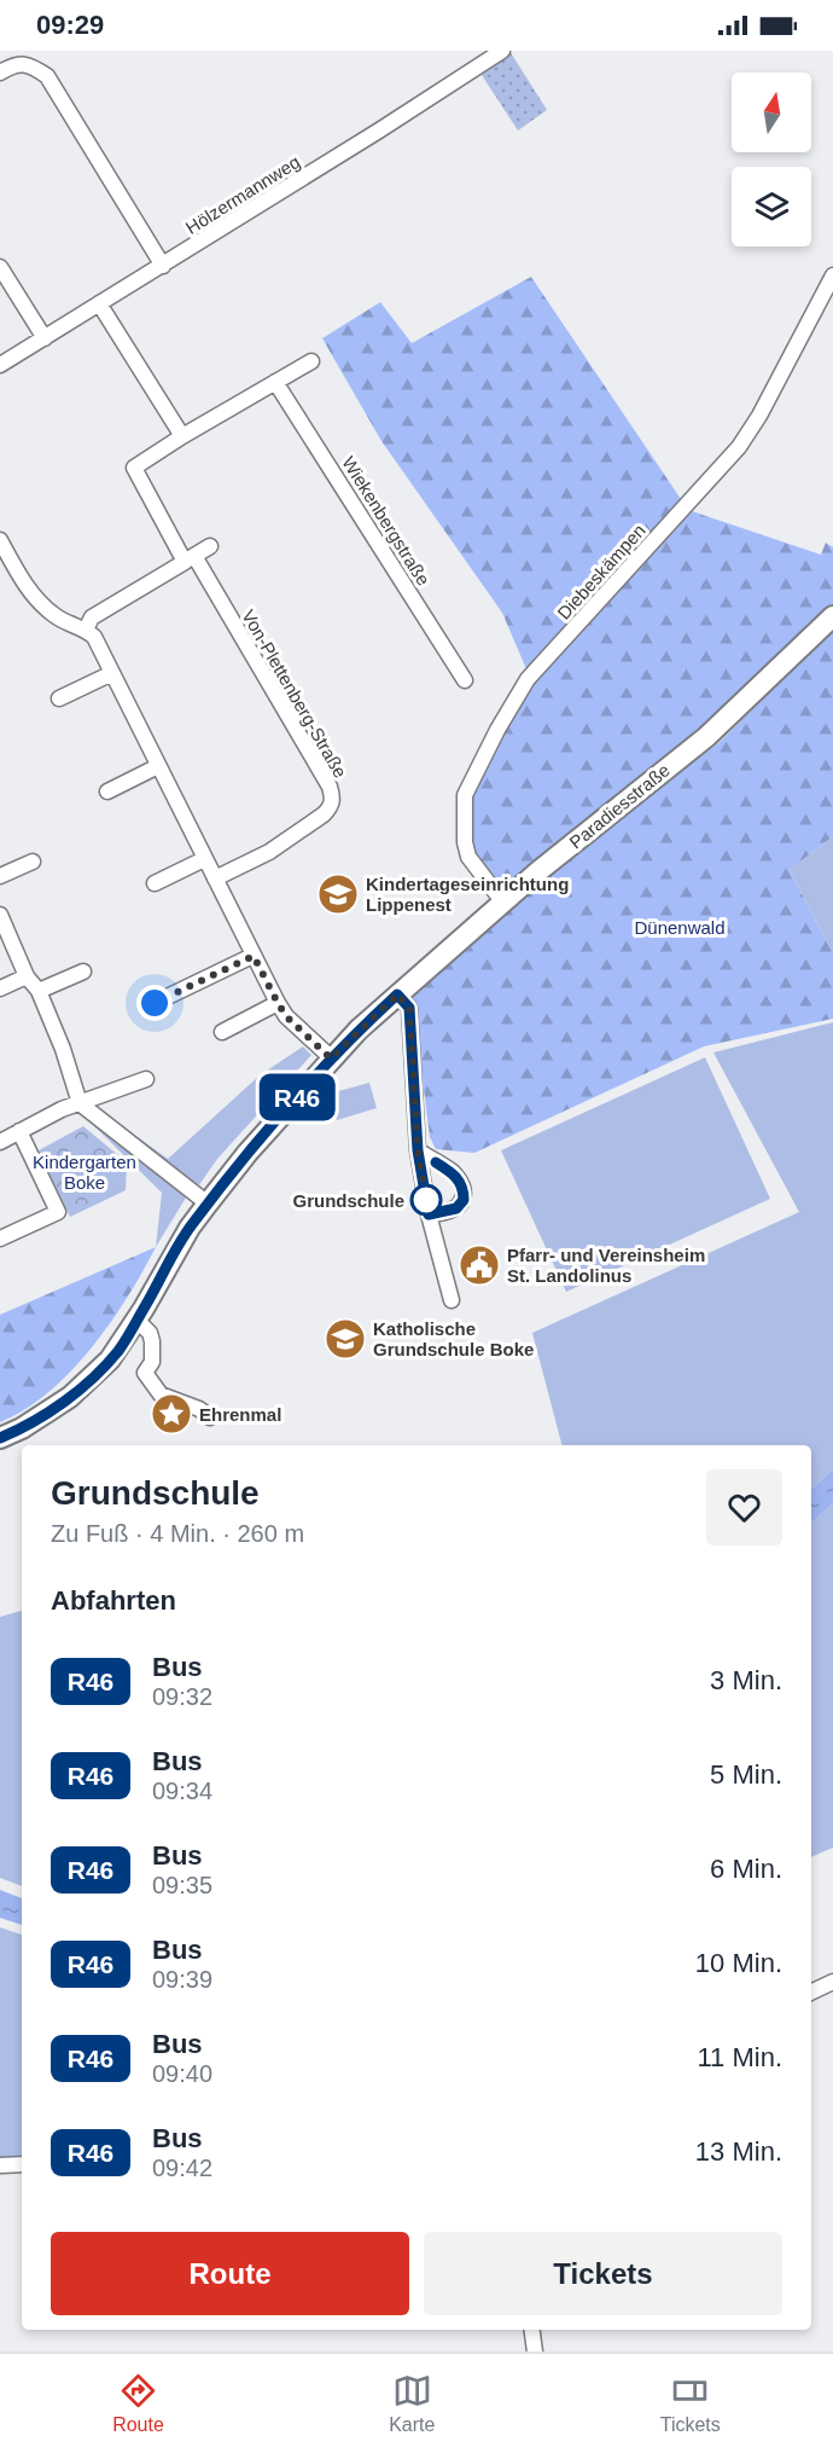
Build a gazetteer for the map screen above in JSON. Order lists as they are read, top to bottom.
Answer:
{
  "streets": {
    "main road": ["Paradiesstraße"],
    "street": [
      "Hölzermannweg",
      "Wiekenbergstraße",
      "Diebeskämpen",
      "Von-Plettenberg-Straße"
    ]
  },
  "crossings": [
    ["Diebeskämpen", "Paradiesstraße"]
  ],
  "parks": ["Dünenwald", "Kindergarten Boke"],
  "places": {
    "school or university": ["Kindertageseinrichtung Lippenest", "Katholische Grundschule Boke"],
    "other": ["Grundschule"],
    "public building": ["Pfarr- und Vereinsheim St. Landolinus"],
    "place": ["Ehrenmal"]
  },
  "lines": ["bus line R46"],
  "north": "top",
  "page": {
    "status": "09:29",
    "on_map": "R46",
    "heading": [
      ["Grundschule", "Zu Fuß · 4 Min. · 260 m"],
      "Abfahrten"
    ],
    "list": [
      {
        "mark": "R46",
        "name": "Bus",
        "note": "09:32",
        "value": "3 Min."
      },
      {
        "mark": "R46",
        "name": "Bus",
        "note": "09:34",
        "value": "5 Min."
      },
      {
        "mark": "R46",
        "name": "Bus",
        "note": "09:35",
        "value": "6 Min."
      },
      {
        "mark": "R46",
        "name": "Bus",
        "note": "09:39",
        "value": "10 Min."
      },
      {
        "mark": "R46",
        "name": "Bus",
        "note": "09:40",
        "value": "11 Min."
      },
      {
        "mark": "R46",
        "name": "Bus",
        "note": "09:42",
        "value": "13 Min."
      }
    ],
    "buttons": ["Route", "Tickets"],
    "tabs": ["Route", "Karte", "Tickets"]
  }
}
